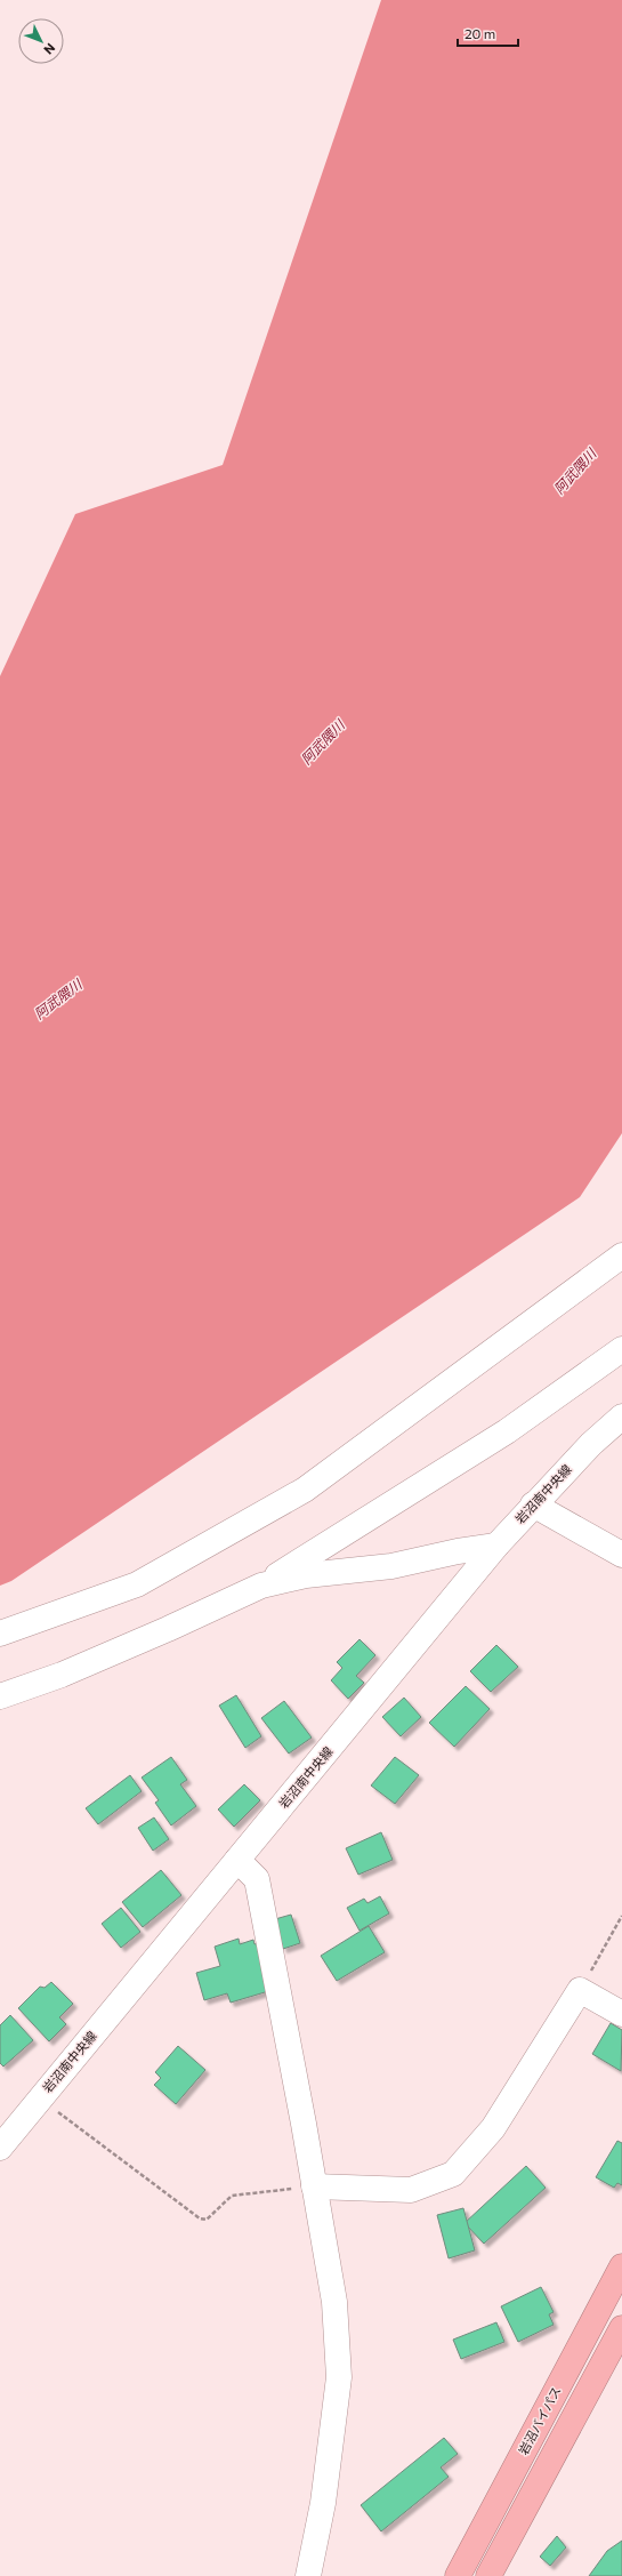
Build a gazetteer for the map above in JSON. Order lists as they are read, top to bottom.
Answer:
{
  "streets": {
    "highway": ["岩沼バイパス"],
    "street": ["岩沼南中央線"]
  },
  "water": ["阿武隈川"],
  "scale_bar": "20 m",
  "north": "bottom right"
}
